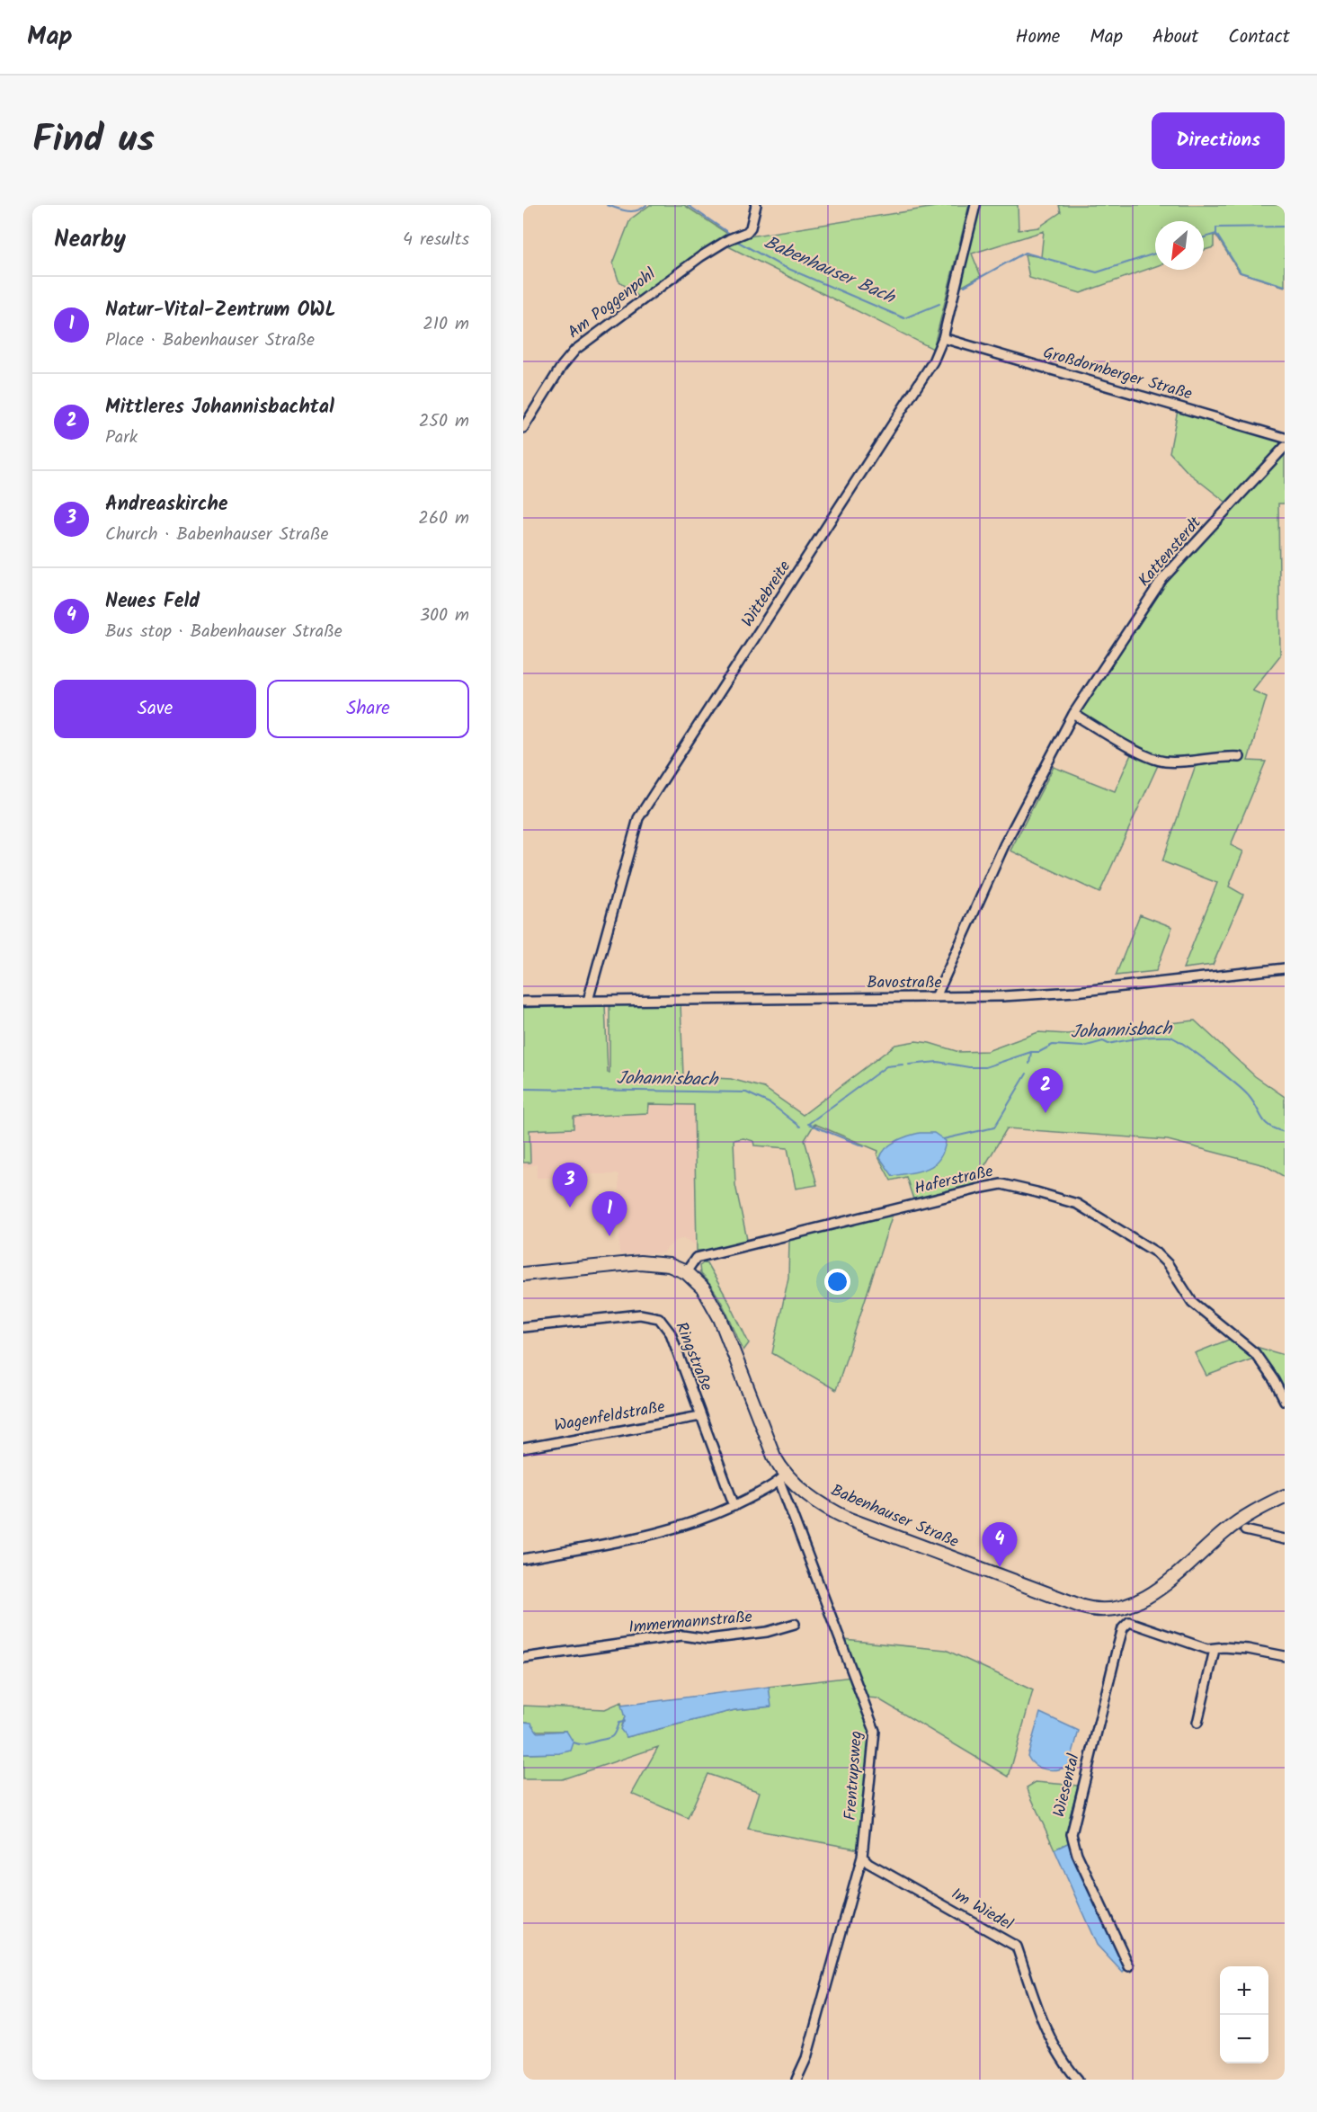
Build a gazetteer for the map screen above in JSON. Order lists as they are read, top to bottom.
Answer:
{
  "streets": {
    "main road": ["Babenhauser Straße"],
    "street": [
      "Am Poggenpohl",
      "Großdornberger Straße",
      "Kattensterdt",
      "Wittebreite",
      "Bavostraße",
      "Haferstraße",
      "Ringstraße",
      "Wagenfeldstraße",
      "Immermannstraße",
      "Frentrupsweg",
      "Wiesental",
      "Im Wiedel"
    ]
  },
  "crossings": [
    ["Großdornberger Straße", "Wittebreite"],
    ["Kattensterdt", "Bavostraße"],
    ["Wittebreite", "Bavostraße"],
    ["Haferstraße", "Babenhauser Straße"],
    ["Ringstraße", "Wagenfeldstraße"],
    ["Babenhauser Straße", "Frentrupsweg"],
    ["Frentrupsweg", "Im Wiedel"]
  ],
  "water": ["Babenhauser Bach", "Johannisbach"],
  "north": "bottom left",
  "page": {
    "header": "Map",
    "nav": [
      "Home",
      "Map",
      "About",
      "Contact"
    ],
    "title": "Find us",
    "buttons": [
      "Directions",
      ["Save", "Share"]
    ],
    "heading": ["Nearby", "4 results"],
    "list": [
      {
        "mark": "1",
        "name": "Natur-Vital-Zentrum OWL",
        "note": "Place · Babenhauser Straße",
        "value": "210 m"
      },
      {
        "mark": "2",
        "name": "Mittleres Johannisbachtal",
        "note": "Park",
        "value": "250 m"
      },
      {
        "mark": "3",
        "name": "Andreaskirche",
        "note": "Church · Babenhauser Straße",
        "value": "260 m"
      },
      {
        "mark": "4",
        "name": "Neues Feld",
        "note": "Bus stop · Babenhauser Straße",
        "value": "300 m"
      }
    ],
    "pins": [
      "2",
      "3",
      "1",
      "4"
    ],
    "map_buttons": ["+", "−"]
  }
}
